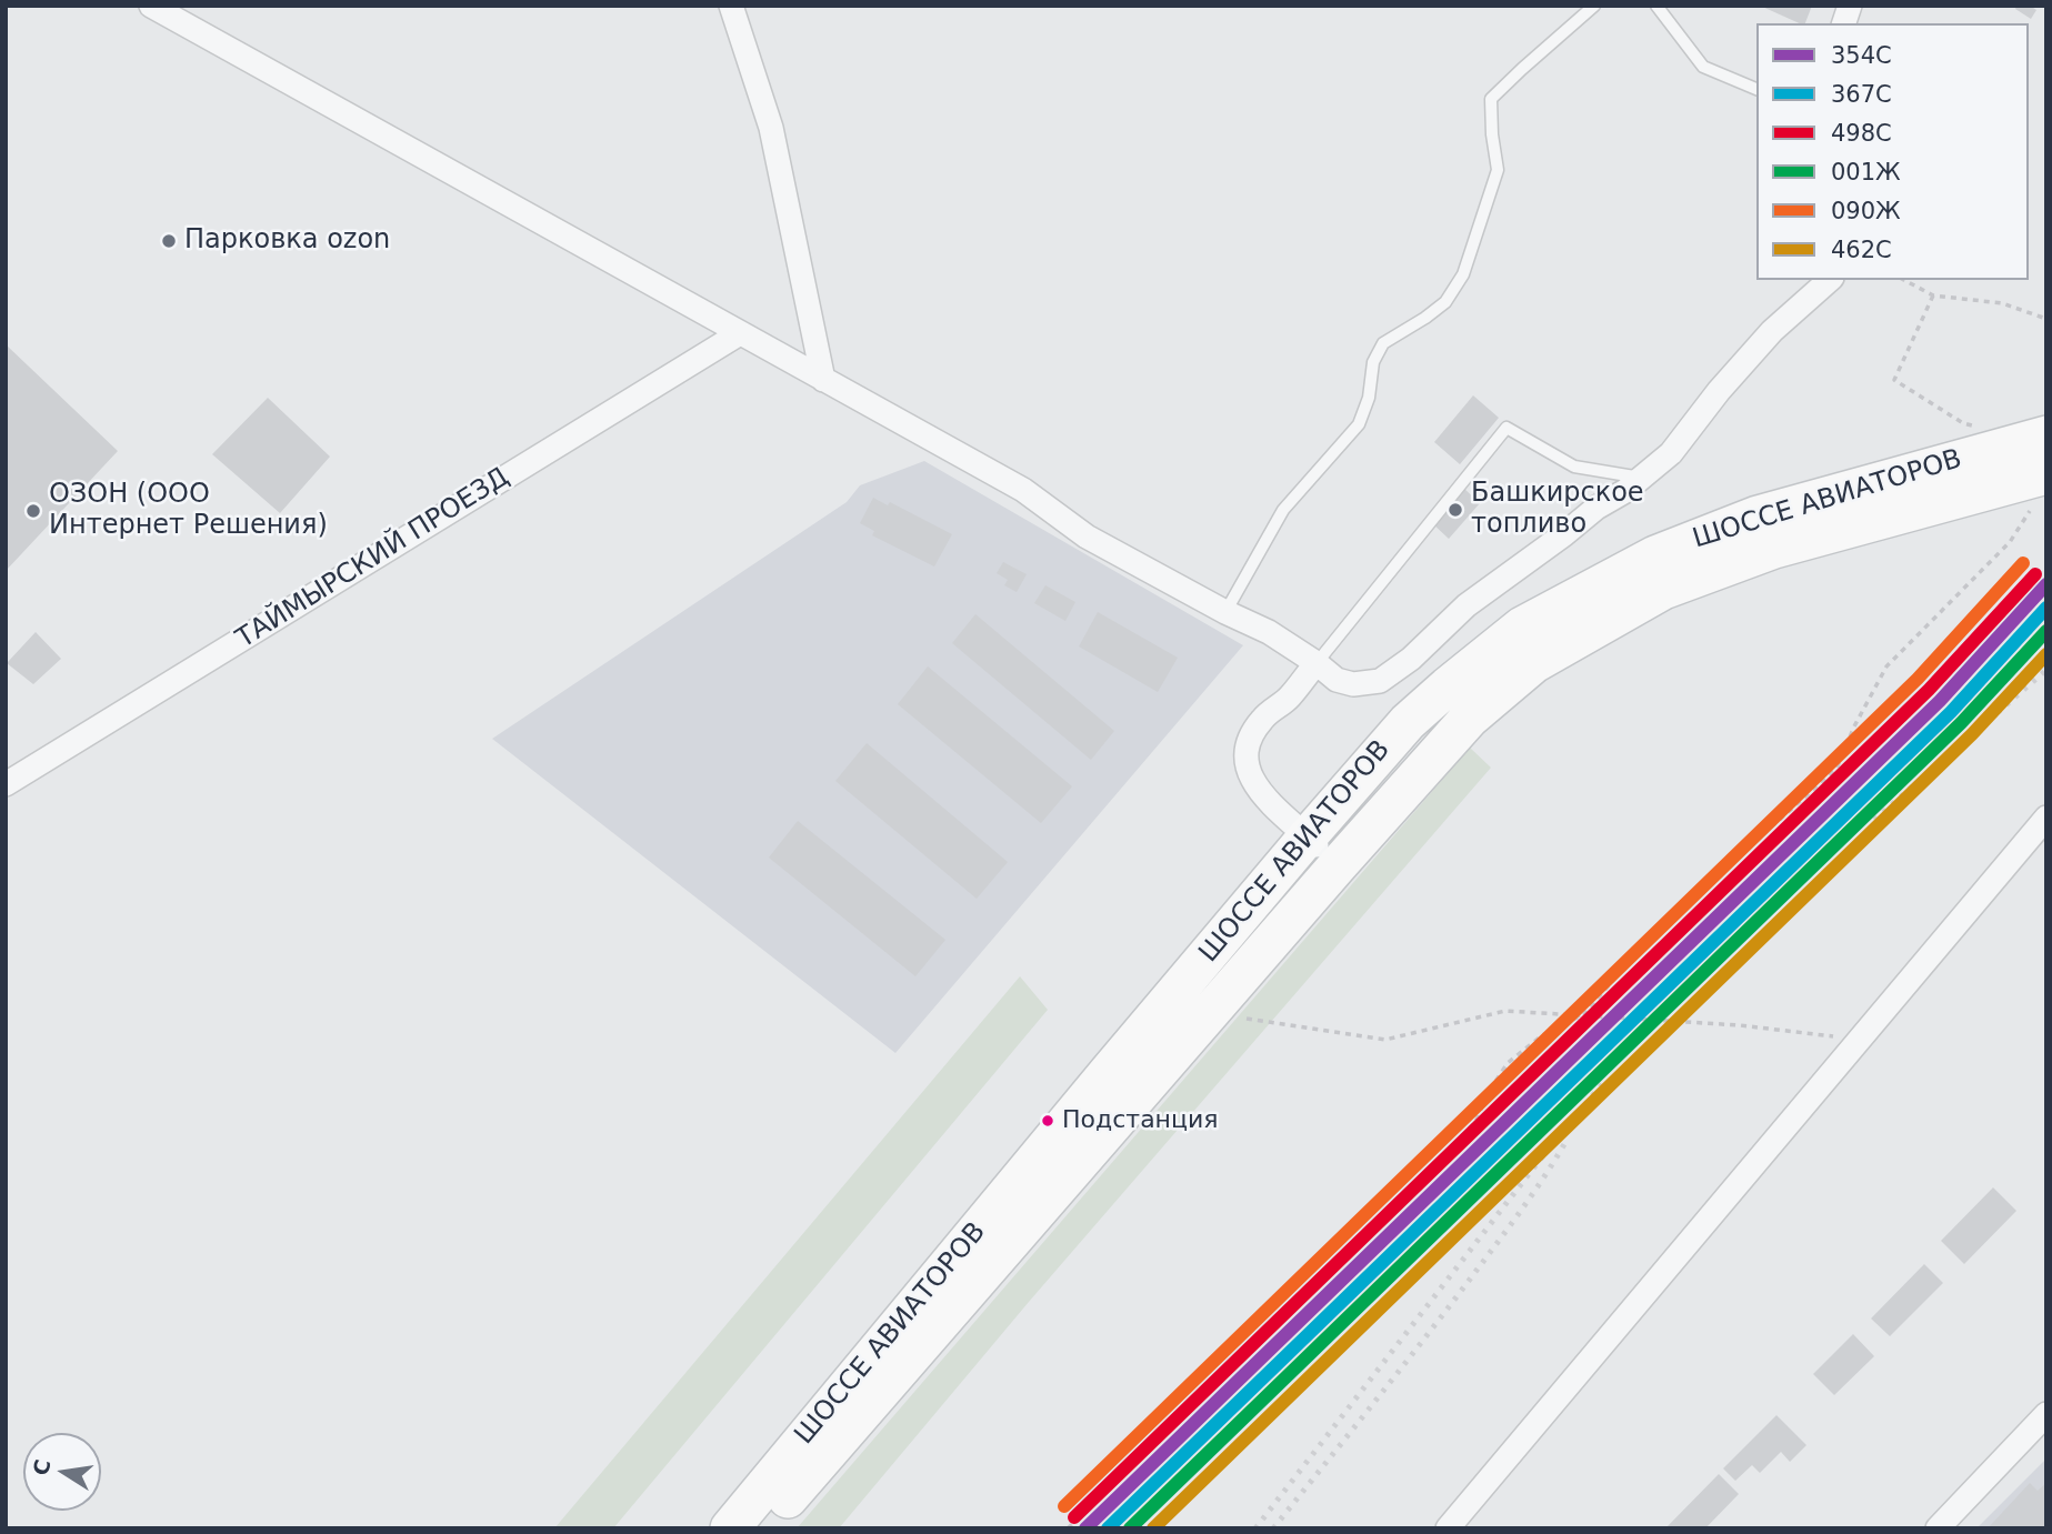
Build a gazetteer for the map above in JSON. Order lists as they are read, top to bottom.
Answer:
{
  "streets": {
    "main road": ["ШОССЕ АВИАТОРОВ"],
    "street": ["ТАЙМЫРСКИЙ ПРОЕЗД"]
  },
  "places": [
    "Парковка ozon",
    "Башкирское топливо",
    "ОЗОН (ООО Интернет Решения)",
    "Подстанция"
  ],
  "lines": [
    "transit line 090Ж",
    "transit line 498С",
    "transit line 354С",
    "transit line 367С",
    "transit line 001Ж",
    "transit line 462С"
  ],
  "legend": [
    "354С",
    "367С",
    "498С",
    "001Ж",
    "090Ж",
    "462С"
  ],
  "north": "left"
}
